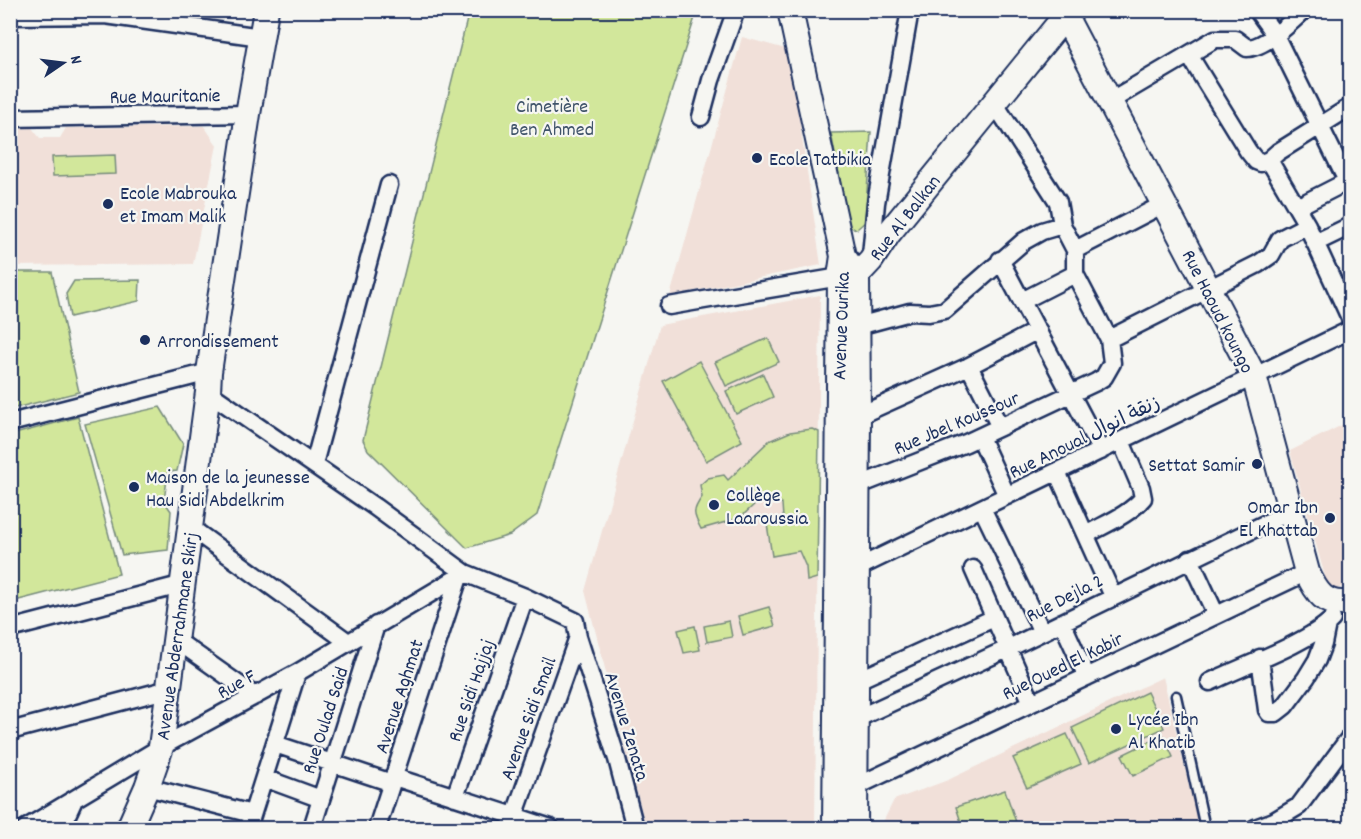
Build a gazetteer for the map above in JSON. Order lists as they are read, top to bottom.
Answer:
{
  "streets": {
    "street": [
      "Rue Mauritanie",
      "Rue Al Balkan",
      "Rue Haoud koungo",
      "Avenue Ourika",
      "Rue Jbel Koussour",
      "Rue Anoual زنقة انوال",
      "Rue Dejla 2",
      "Avenue Abderrahmane Skirj",
      "Rue Oued El Kabir",
      "Rue F",
      "Rue Sidi Hajjaj",
      "Avenue Aghmat",
      "Avenue Sidi Smail",
      "Rue Oulad Said",
      "Avenue Zenata"
    ]
  },
  "crossings": [
    ["Rue Mauritanie", "Avenue Abderrahmane Skirj"],
    ["Rue Al Balkan", "Rue Haoud koungo"],
    ["Rue Al Balkan", "Avenue Ourika"],
    ["Rue Haoud koungo", "Rue Anoual زنقة انوال"],
    ["Rue Haoud koungo", "Rue Dejla 2"],
    ["Rue Haoud koungo", "Rue Oued El Kabir"],
    ["Avenue Ourika", "Rue Jbel Koussour"],
    ["Avenue Ourika", "Rue Anoual زنقة انوال"],
    ["Avenue Ourika", "Rue Dejla 2"],
    ["Avenue Ourika", "Rue Oued El Kabir"],
    ["Avenue Abderrahmane Skirj", "Rue F"],
    ["Rue F", "Avenue Aghmat"],
    ["Rue F", "Rue Oulad Said"],
    ["Avenue Sidi Smail", "Avenue Zenata"]
  ],
  "parks": ["Cimetière Ben Ahmed"],
  "places": [
    "Ecole Tatbikia",
    "Ecole Mabrouka et Imam Malik",
    "Arrondissement",
    "Settat Samir",
    "Maison de la jeunesse Hau Sidi Abdelkrim",
    "Collège Laaroussia",
    "Omar Ibn El Khattab",
    "Lycée Ibn Al Khatib"
  ],
  "north": "right"
}
